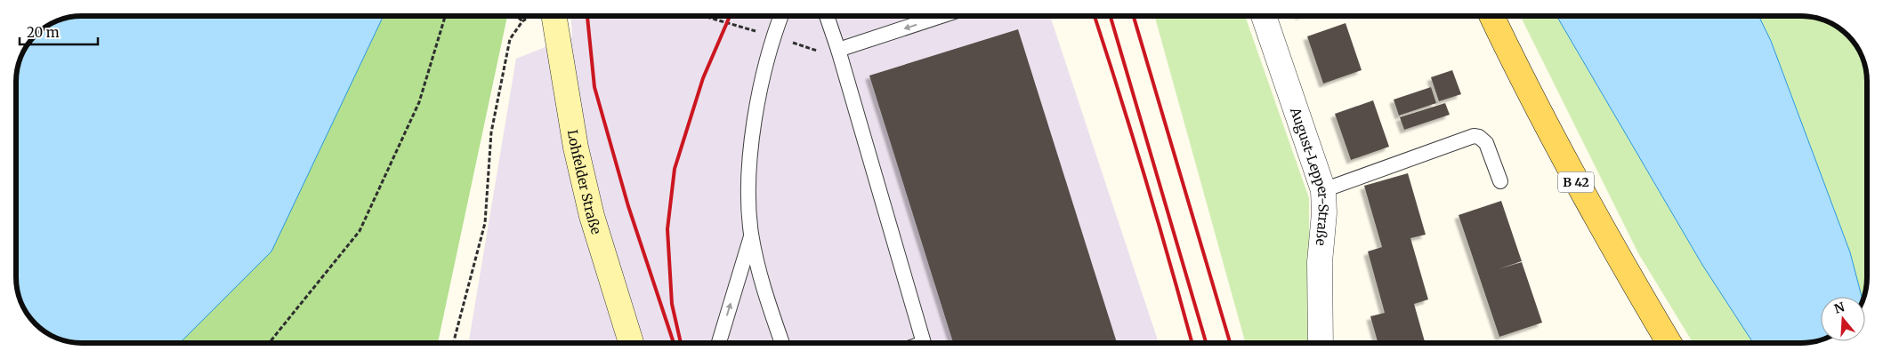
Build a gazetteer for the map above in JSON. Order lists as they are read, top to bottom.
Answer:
{
  "streets": {
    "main road": ["B 42"],
    "street": ["August-Lepper-Straße", "Lohfelder Straße"]
  },
  "scale_bar": "20 m",
  "north": "top"
}
